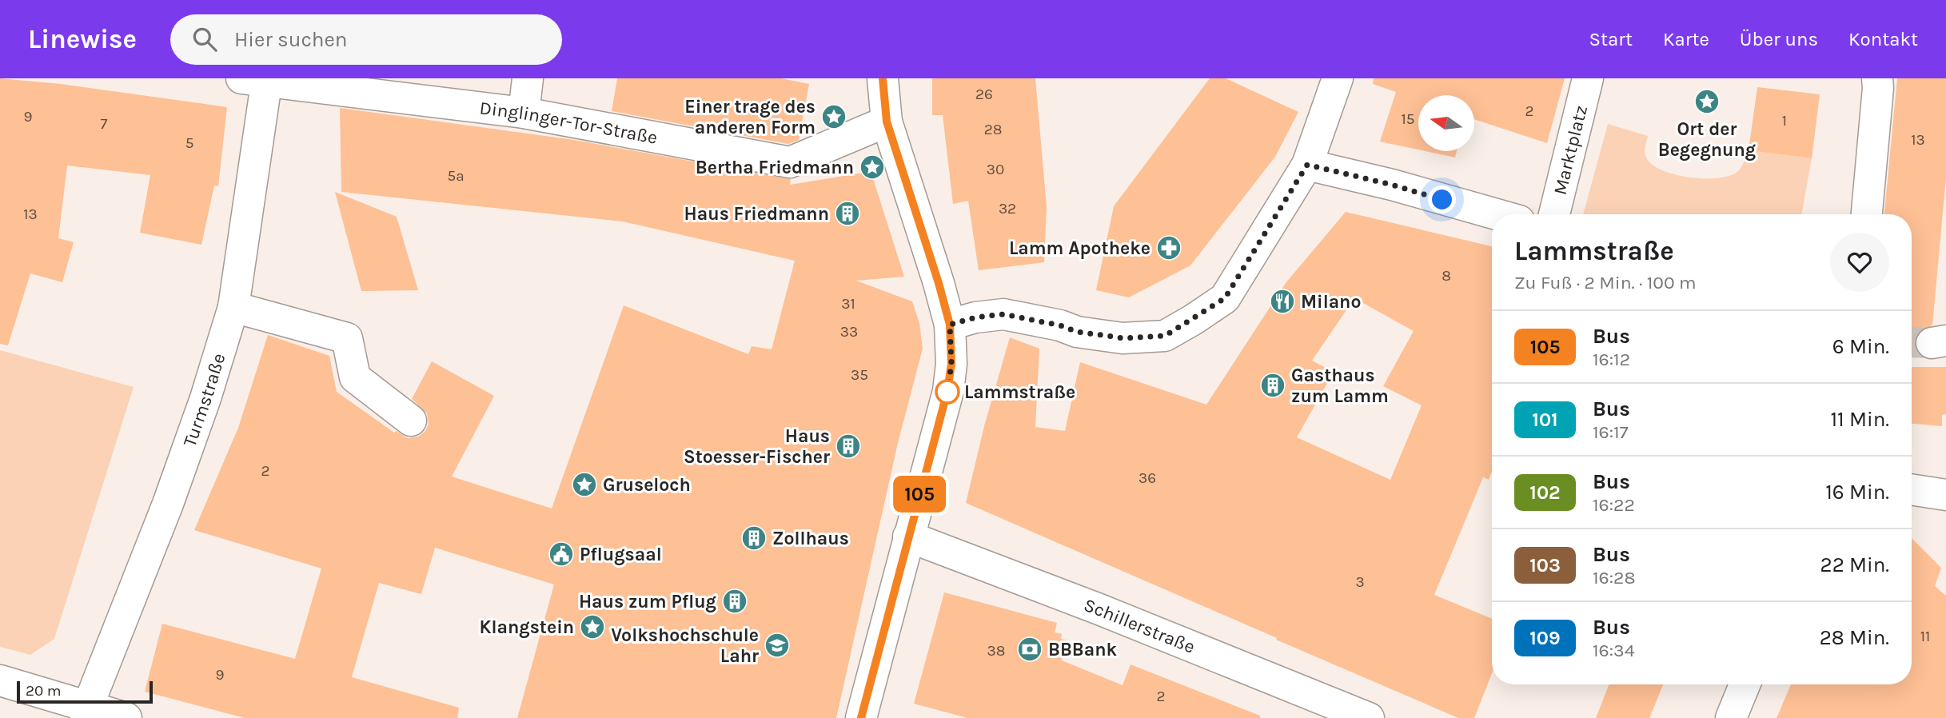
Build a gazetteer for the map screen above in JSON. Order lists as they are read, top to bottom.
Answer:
{
  "streets": {
    "street": [
      "Dinglinger-Tor-Straße",
      "Marktplatz",
      "Turmstraße",
      "Schillerstraße"
    ]
  },
  "crossings": [
    ["Dinglinger-Tor-Straße", "Turmstraße"]
  ],
  "places": {
    "place": [
      "Ort der Begegnung",
      "Einer trage des anderen Form",
      "Bertha Friedmann",
      "Gruseloch",
      "Klangstein"
    ],
    "building": [
      "Haus Friedmann",
      "Gasthaus zum Lamm",
      "Haus Stoesser-Fischer",
      "Zollhaus",
      "Haus zum Pflug"
    ],
    "pharmacy": ["Lamm Apotheke"],
    "restaurant": ["Milano"],
    "other": ["Lammstraße"],
    "public building": ["Pflugsaal"],
    "school or university": ["Volkshochschule Lahr"],
    "bank": ["BBBank"]
  },
  "lines": ["bus line 105"],
  "house_numbers": [
    "26",
    "2",
    "9",
    "15",
    "1",
    "7",
    "28",
    "13",
    "5",
    "30",
    "5a",
    "32",
    "13",
    "8",
    "31",
    "33",
    "35",
    "2",
    "36",
    "3",
    "11",
    "38",
    "9",
    "2"
  ],
  "scale_bar": "20 m",
  "north": "left",
  "page": {
    "header": "Linewise",
    "search": "Hier suchen",
    "nav": [
      "Start",
      "Karte",
      "Über uns",
      "Kontakt"
    ],
    "on_map": "105",
    "heading": ["Lammstraße", "Zu Fuß · 2 Min. · 100 m"],
    "list": [
      {
        "mark": "105",
        "name": "Bus",
        "note": "16:12",
        "value": "6 Min."
      },
      {
        "mark": "101",
        "name": "Bus",
        "note": "16:17",
        "value": "11 Min."
      },
      {
        "mark": "102",
        "name": "Bus",
        "note": "16:22",
        "value": "16 Min."
      },
      {
        "mark": "103",
        "name": "Bus",
        "note": "16:28",
        "value": "22 Min."
      },
      {
        "mark": "109",
        "name": "Bus",
        "note": "16:34",
        "value": "28 Min."
      }
    ],
    "scale": "20 m"
  }
}
